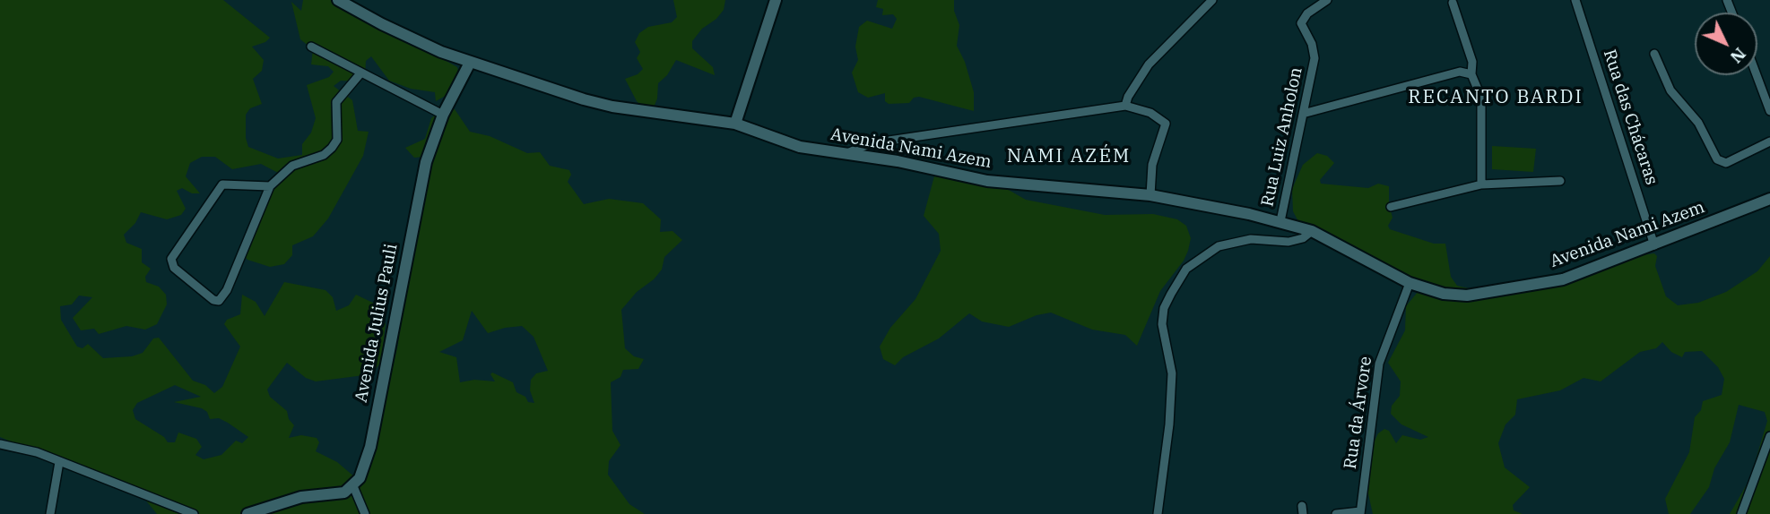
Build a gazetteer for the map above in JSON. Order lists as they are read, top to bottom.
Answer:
{
  "streets": {
    "street": [
      "Rua das Chácaras",
      "Rua Luiz Anholon",
      "Avenida Nami Azem",
      "Avenida Julius Pauli",
      "Rua da Árvore"
    ]
  },
  "crossings": [
    ["Rua das Chácaras", "Avenida Nami Azem"],
    ["Rua Luiz Anholon", "Avenida Nami Azem"],
    ["Avenida Nami Azem", "Avenida Julius Pauli"],
    ["Avenida Nami Azem", "Rua da Árvore"]
  ],
  "districts": ["RECANTO BARDI", "NAMI AZÉM"],
  "north": "bottom right"
}
